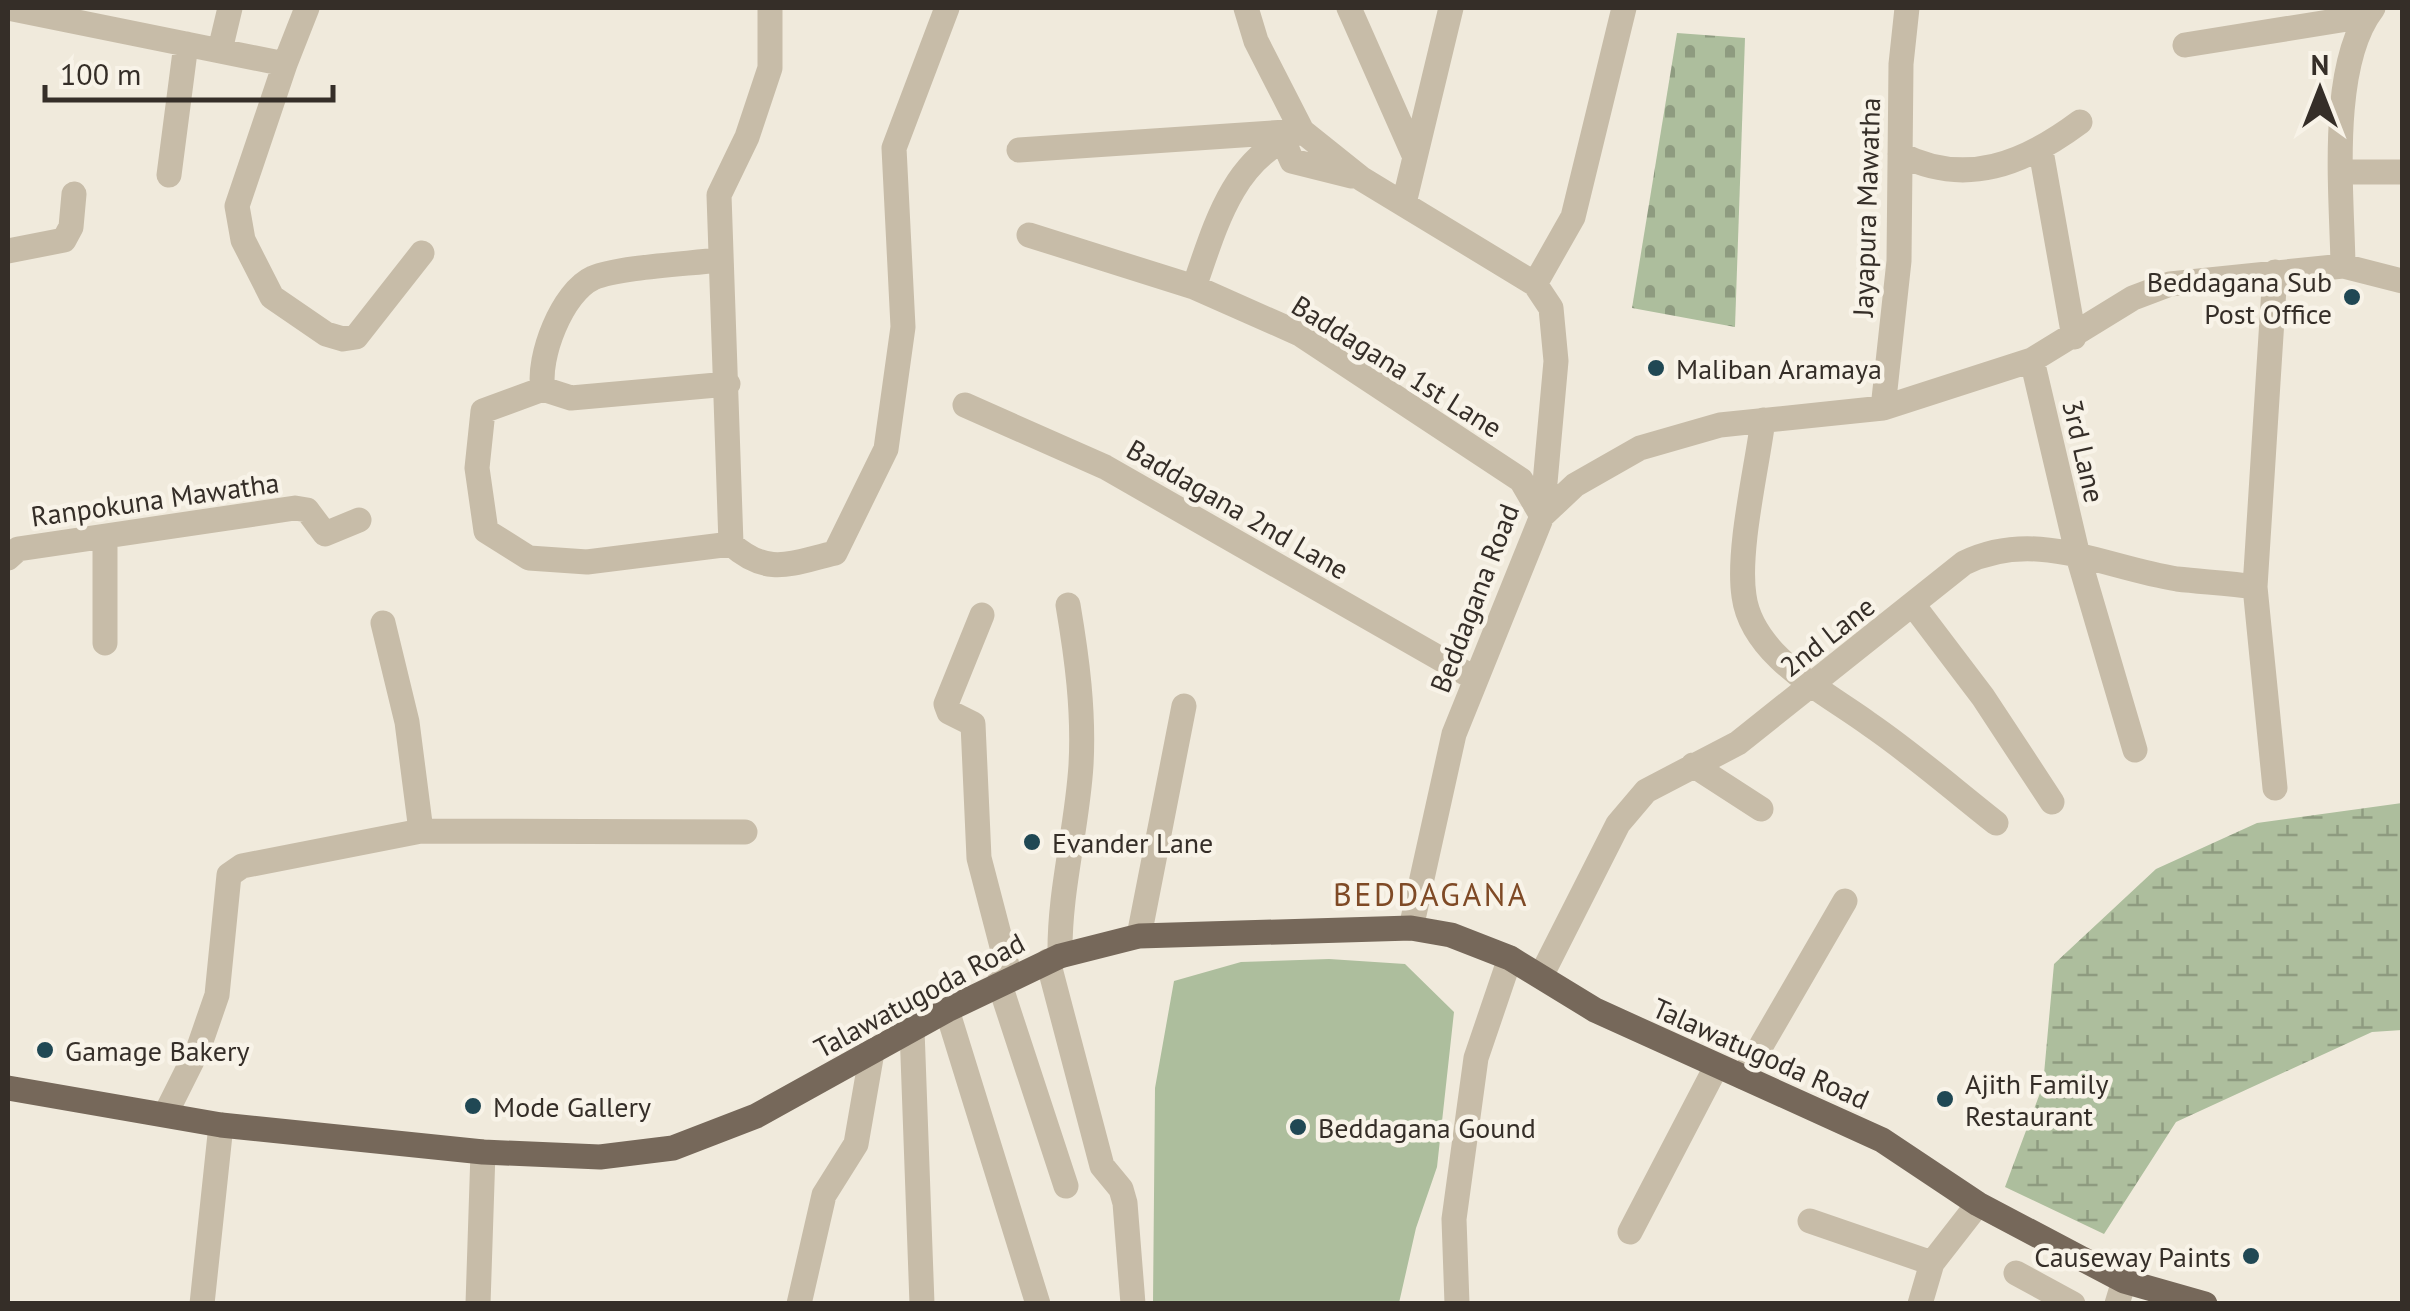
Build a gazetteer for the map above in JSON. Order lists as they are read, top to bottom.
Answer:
{
  "streets": {
    "main road": ["Talawatugoda Road"],
    "street": [
      "Jayapura Mawatha",
      "Baddagana 1st Lane",
      "3rd Lane",
      "Ranpokuna Mawatha",
      "Baddagana 2nd Lane",
      "Beddagana Road",
      "2nd Lane"
    ]
  },
  "crossings": [
    ["Baddagana 1st Lane", "Beddagana Road"],
    ["3rd Lane", "2nd Lane"],
    ["Baddagana 2nd Lane", "Beddagana Road"],
    ["Beddagana Road", "Talawatugoda Road"],
    ["2nd Lane", "Talawatugoda Road"]
  ],
  "districts": ["BEDDAGANA"],
  "places": [
    "Beddagana Sub Post Office",
    "Maliban Aramaya",
    "Evander Lane",
    "Gamage Bakery",
    "Ajith Family Restaurant",
    "Mode Gallery",
    "Beddagana Gound",
    "Causeway Paints"
  ],
  "scale_bar": "100 m",
  "north": "top"
}
